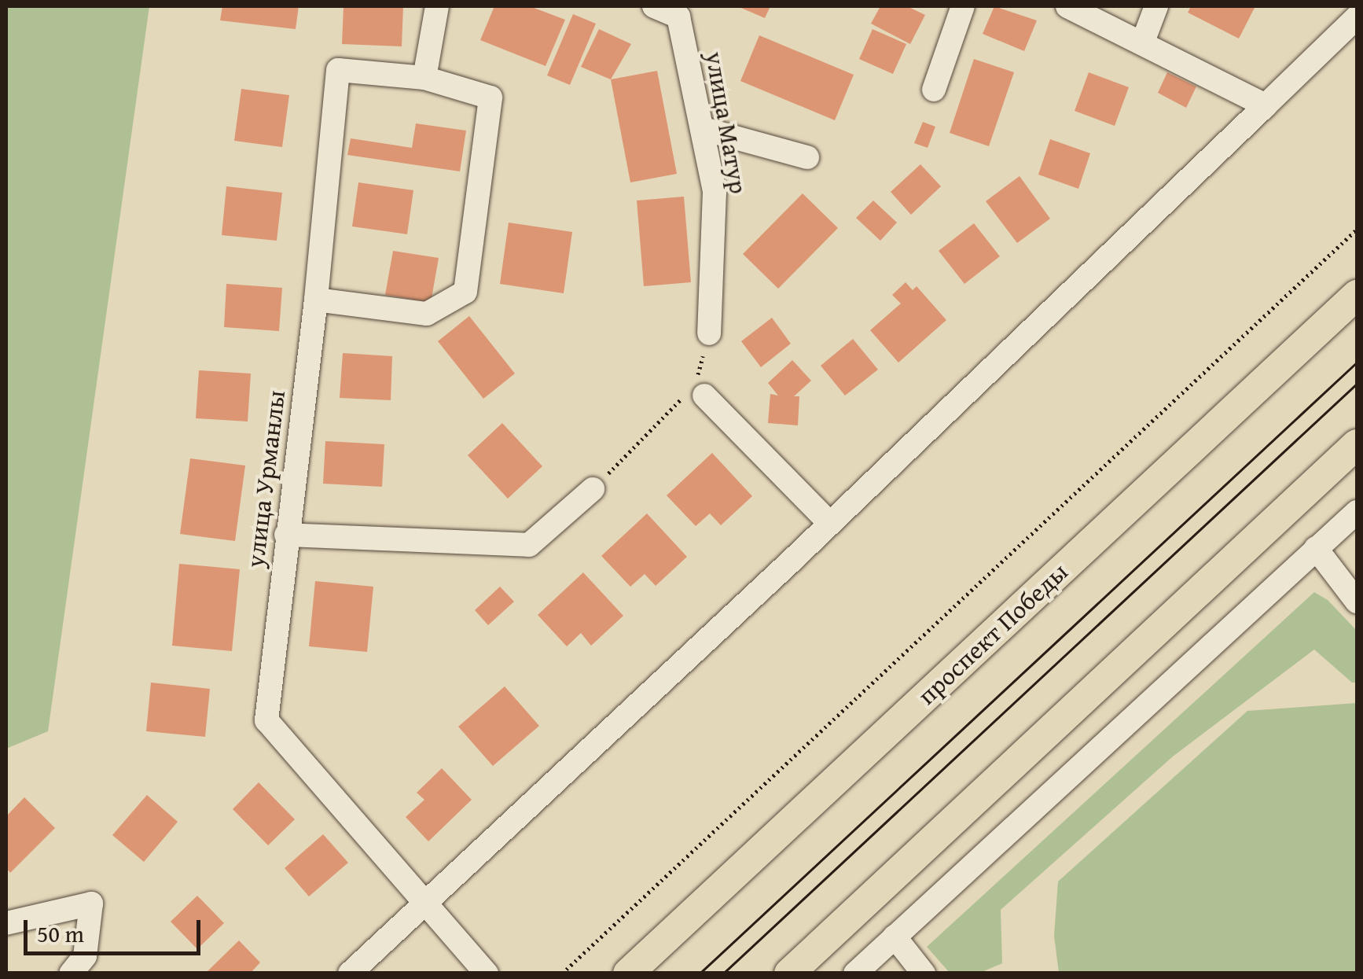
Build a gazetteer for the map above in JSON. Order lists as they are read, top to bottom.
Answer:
{
  "streets": {
    "main road": ["проспект Победы"],
    "street": ["улица Матур", "улица Урманлы"]
  },
  "scale_bar": "50 m"
}
